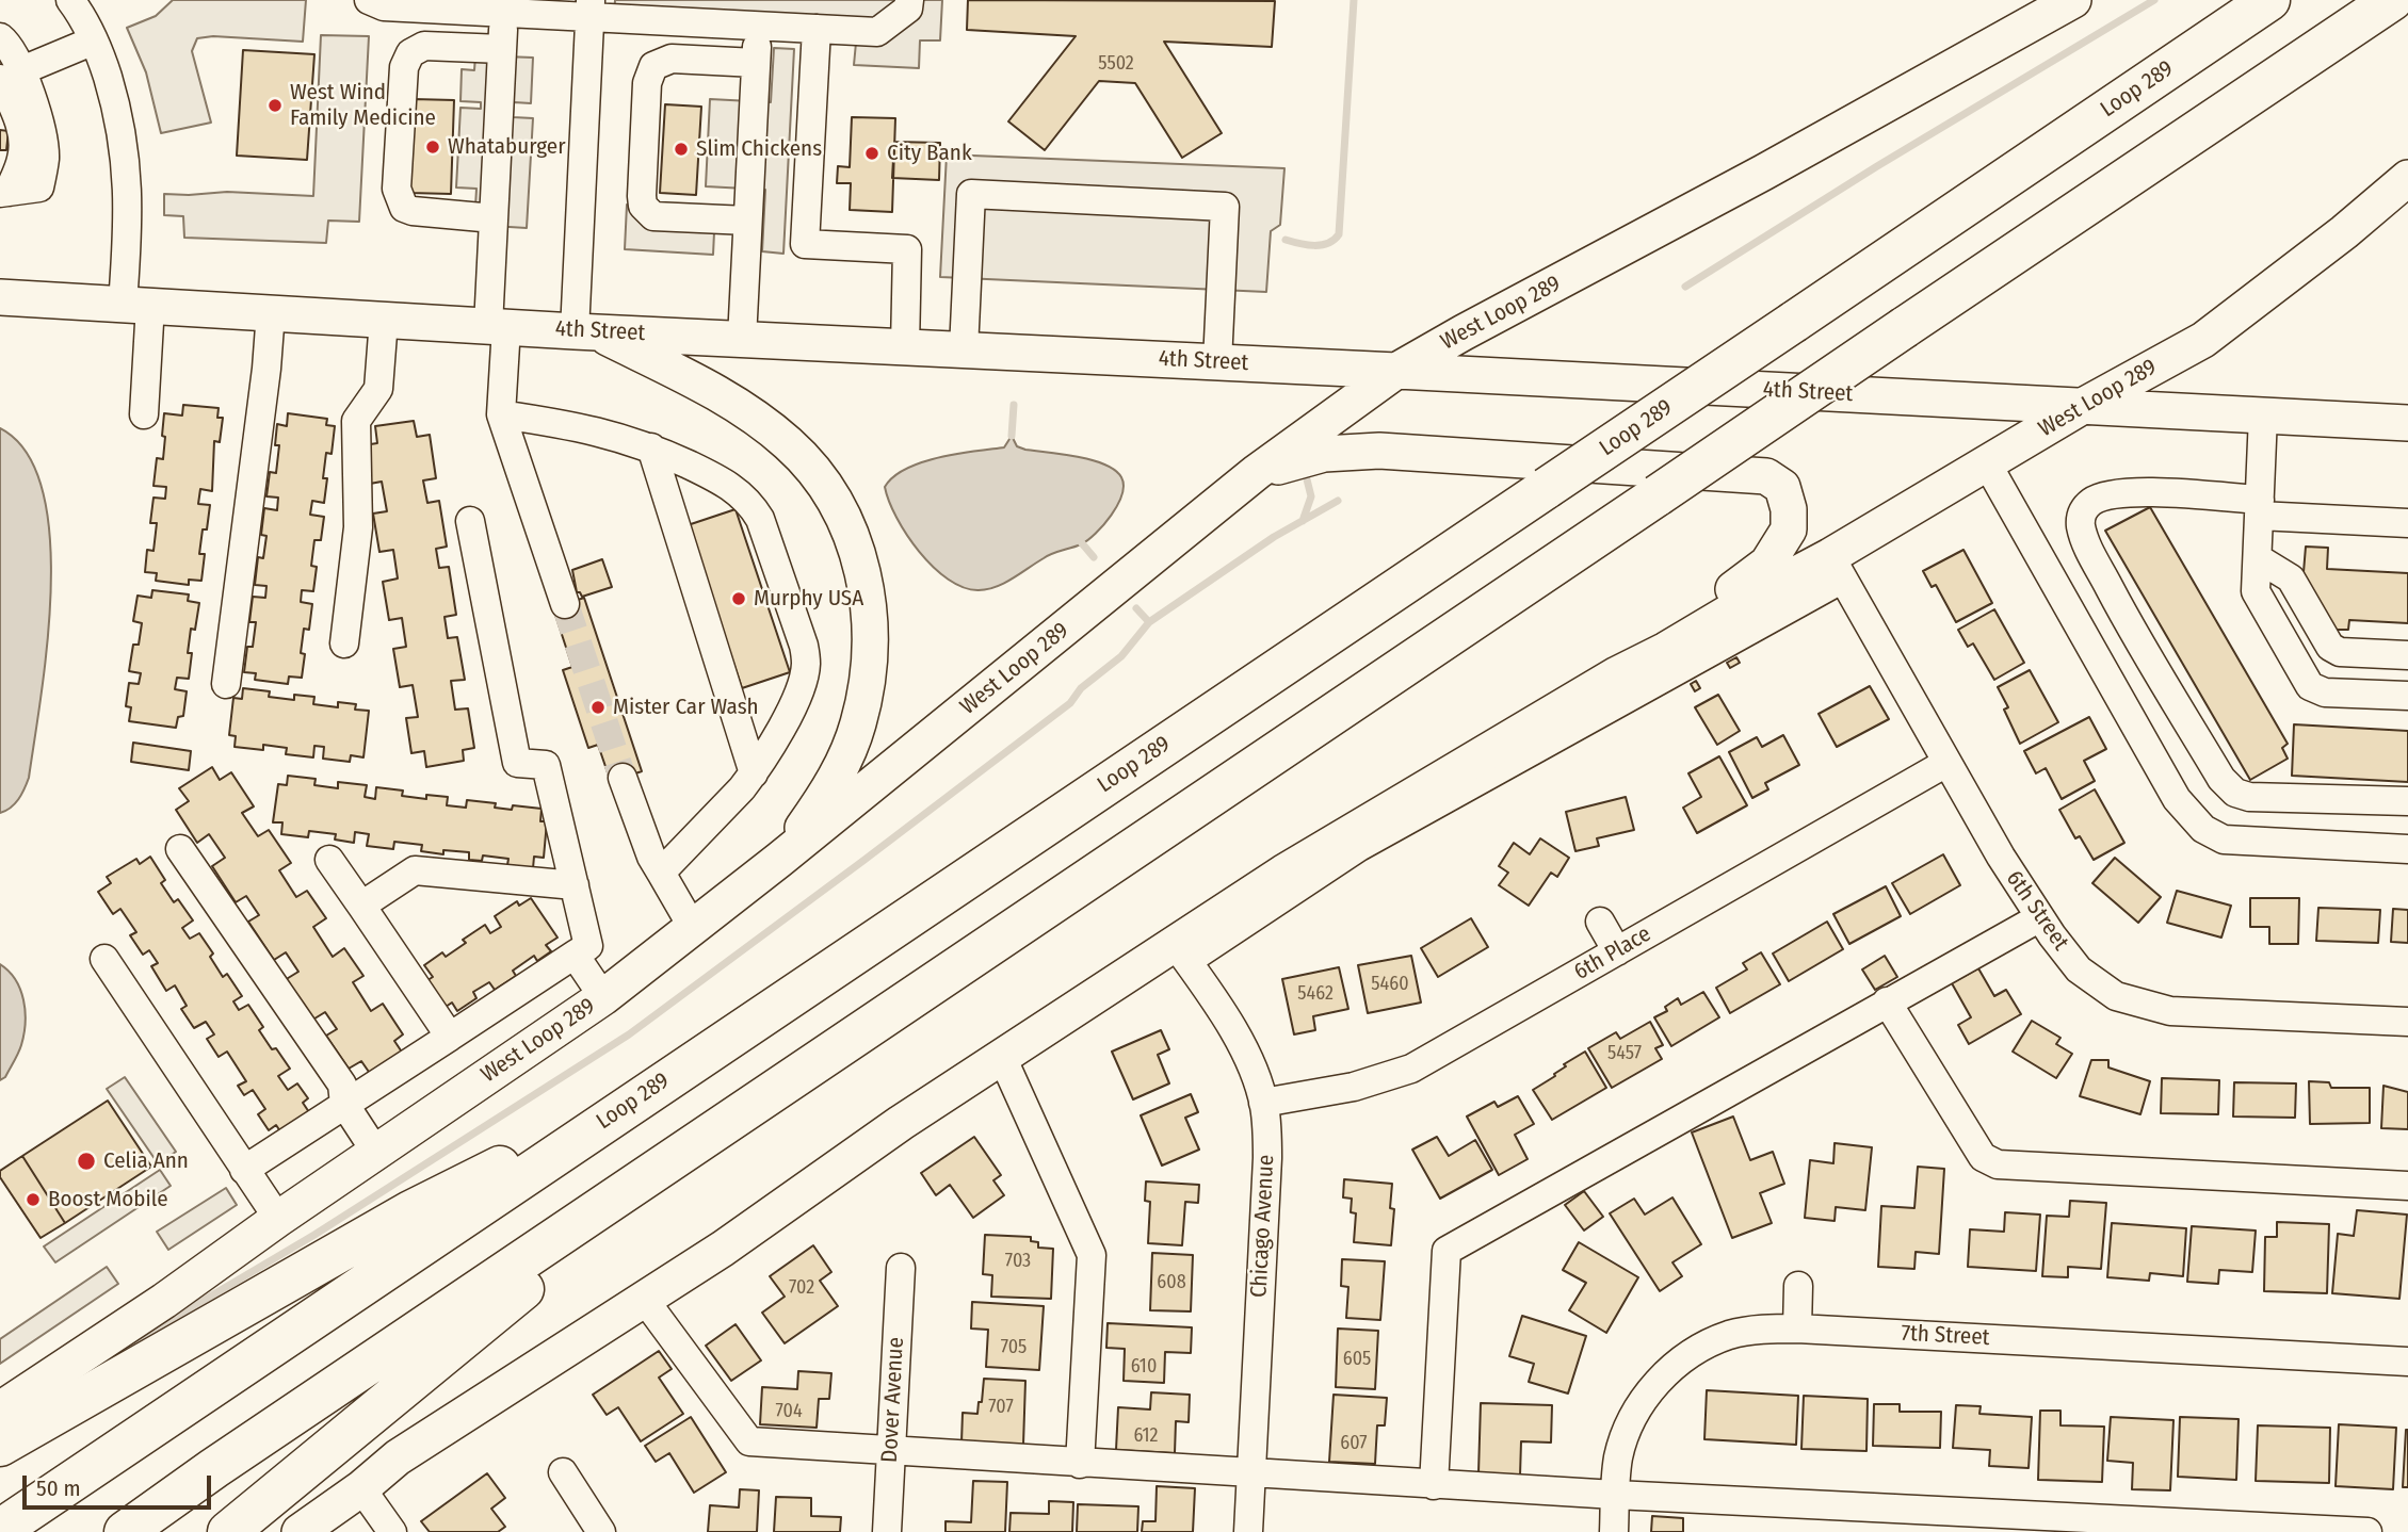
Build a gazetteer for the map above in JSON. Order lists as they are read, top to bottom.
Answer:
{
  "streets": {
    "highway": ["Loop 289"],
    "main road": ["West Loop 289", "4th Street"],
    "street": [
      "6th Street",
      "6th Place",
      "Chicago Avenue",
      "7th Street",
      "Dover Avenue"
    ]
  },
  "crossings": [
    ["West Loop 289", "4th Street"],
    ["West Loop 289", "6th Street"],
    ["West Loop 289", "Chicago Avenue"],
    ["6th Street", "6th Place"],
    ["6th Place", "Chicago Avenue"]
  ],
  "places": [
    "West Wind Family Medicine",
    "Whataburger",
    "Slim Chickens",
    "City Bank",
    "Murphy USA",
    "Mister Car Wash",
    "Celia Ann",
    "Boost Mobile"
  ],
  "house_numbers": [
    "5502",
    "5460",
    "5462",
    "5457",
    "703",
    "608",
    "702",
    "705",
    "605",
    "610",
    "707",
    "704",
    "612",
    "607"
  ],
  "scale_bar": "50 m"
}
